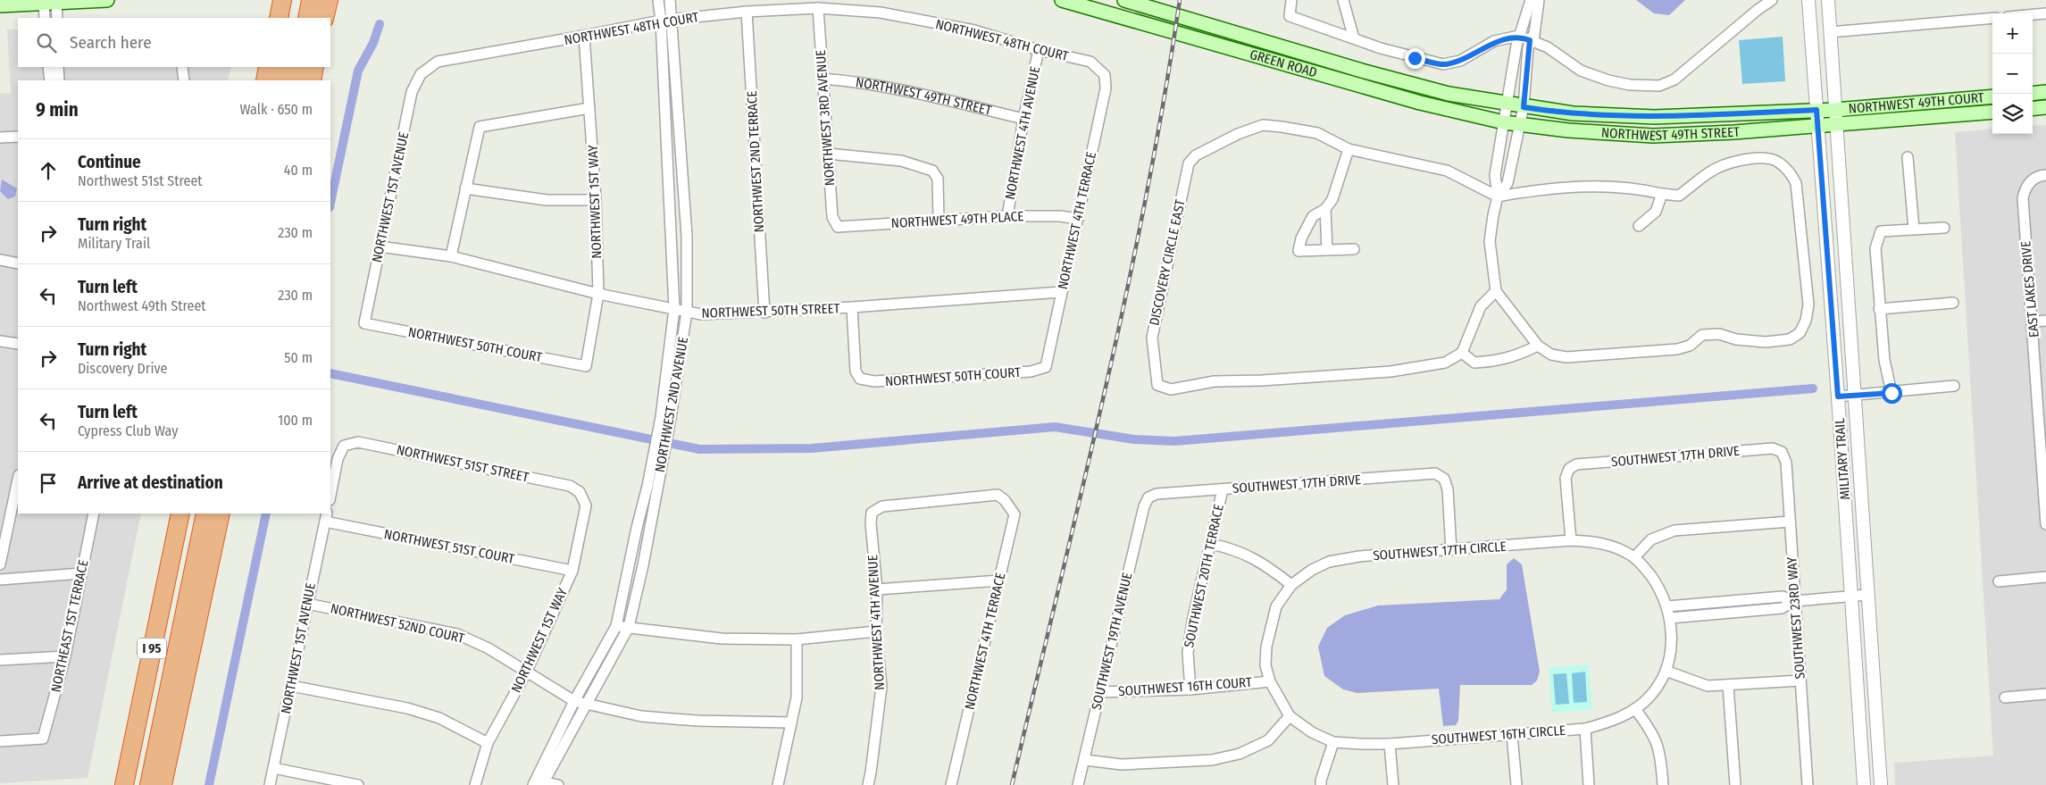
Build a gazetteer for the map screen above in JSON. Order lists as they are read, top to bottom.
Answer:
{
  "streets": {
    "highway": ["I 95"],
    "main road": ["GREEN ROAD", "NORTHWEST 49TH STREET", "NORTHWEST 49TH COURT"],
    "street": [
      "NORTHWEST 48TH COURT",
      "NORTHWEST 3RD AVENUE",
      "NORTHWEST 4TH AVENUE",
      "NORTHWEST 2ND TERRACE",
      "NORTHWEST 1ST AVENUE",
      "NORTHWEST 1ST WAY",
      "NORTHWEST 49TH PLACE",
      "NORTHWEST 4TH TERRACE",
      "DISCOVERY CIRCLE EAST",
      "EAST LAKES DRIVE",
      "NORTHWEST 50TH STREET",
      "NORTHWEST 50TH COURT",
      "NORTHWEST 2ND AVENUE",
      "SOUTHWEST 17TH DRIVE",
      "MILITARY TRAIL",
      "NORTHWEST 51ST STREET",
      "NORTHWEST 51ST COURT",
      "SOUTHWEST 17TH CIRCLE",
      "SOUTHWEST 20TH TERRACE",
      "SOUTHWEST 23RD WAY",
      "NORTHWEST 52ND COURT",
      "NORTHEAST 1ST TERRACE",
      "SOUTHWEST 19TH AVENUE",
      "SOUTHWEST 16TH COURT",
      "SOUTHWEST 16TH CIRCLE"
    ]
  },
  "crossings": [
    ["NORTHWEST 48TH COURT", "NORTHWEST 3RD AVENUE"],
    ["NORTHWEST 48TH COURT", "NORTHWEST 4TH AVENUE"],
    ["NORTHWEST 48TH COURT", "NORTHWEST 2ND TERRACE"],
    ["NORTHWEST 48TH COURT", "NORTHWEST 1ST AVENUE"],
    ["NORTHWEST 48TH COURT", "NORTHWEST 1ST WAY"],
    ["NORTHWEST 48TH COURT", "NORTHWEST 4TH TERRACE"],
    ["NORTHWEST 48TH COURT", "NORTHWEST 2ND AVENUE"],
    ["GREEN ROAD", "NORTHWEST 49TH STREET"],
    ["NORTHWEST 49TH STREET", "NORTHWEST 49TH COURT"],
    ["NORTHWEST 49TH STREET", "NORTHWEST 3RD AVENUE"],
    ["NORTHWEST 49TH STREET", "NORTHWEST 4TH AVENUE"],
    ["NORTHWEST 49TH STREET", "MILITARY TRAIL"],
    ["NORTHWEST 49TH COURT", "MILITARY TRAIL"],
    ["NORTHWEST 3RD AVENUE", "NORTHWEST 49TH PLACE"],
    ["NORTHWEST 4TH AVENUE", "NORTHWEST 49TH PLACE"],
    ["NORTHWEST 4TH AVENUE", "NORTHWEST 4TH TERRACE"],
    ["NORTHWEST 2ND TERRACE", "NORTHWEST 50TH STREET"],
    ["NORTHWEST 1ST AVENUE", "NORTHWEST 50TH STREET"],
    ["NORTHWEST 1ST AVENUE", "NORTHWEST 50TH COURT"],
    ["NORTHWEST 1ST AVENUE", "NORTHWEST 51ST COURT"],
    ["NORTHWEST 1ST AVENUE", "NORTHWEST 52ND COURT"],
    ["NORTHWEST 1ST WAY", "NORTHWEST 50TH STREET"],
    ["NORTHWEST 1ST WAY", "NORTHWEST 50TH COURT"],
    ["NORTHWEST 1ST WAY", "NORTHWEST 51ST STREET"],
    ["NORTHWEST 1ST WAY", "NORTHWEST 51ST COURT"],
    ["NORTHWEST 1ST WAY", "NORTHWEST 52ND COURT"],
    ["NORTHWEST 49TH PLACE", "NORTHWEST 4TH TERRACE"],
    ["NORTHWEST 4TH TERRACE", "NORTHWEST 50TH STREET"],
    ["NORTHWEST 4TH TERRACE", "NORTHWEST 50TH COURT"],
    ["NORTHWEST 50TH STREET", "NORTHWEST 50TH COURT"],
    ["NORTHWEST 50TH STREET", "NORTHWEST 2ND AVENUE"],
    ["NORTHWEST 2ND AVENUE", "NORTHWEST 52ND COURT"],
    ["SOUTHWEST 17TH DRIVE", "SOUTHWEST 17TH CIRCLE"],
    ["SOUTHWEST 17TH DRIVE", "SOUTHWEST 20TH TERRACE"],
    ["SOUTHWEST 17TH DRIVE", "SOUTHWEST 23RD WAY"],
    ["SOUTHWEST 17TH DRIVE", "SOUTHWEST 19TH AVENUE"],
    ["SOUTHWEST 17TH CIRCLE", "SOUTHWEST 16TH COURT"],
    ["SOUTHWEST 17TH CIRCLE", "SOUTHWEST 16TH CIRCLE"],
    ["SOUTHWEST 20TH TERRACE", "SOUTHWEST 16TH COURT"],
    ["SOUTHWEST 19TH AVENUE", "SOUTHWEST 16TH COURT"],
    ["SOUTHWEST 16TH COURT", "SOUTHWEST 16TH CIRCLE"]
  ],
  "page": {
    "map_buttons": ["+", "−"],
    "search": "Search here",
    "heading": ["9 min", "Walk · 650 m"],
    "list": [
      ["Continue", "Northwest 51st Street", "40 m"],
      ["Turn right", "Military Trail", "230 m"],
      ["Turn left", "Northwest 49th Street", "230 m"],
      ["Turn right", "Discovery Drive", "50 m"],
      ["Turn left", "Cypress Club Way", "100 m"],
      "Arrive at destination"
    ]
  }
}
